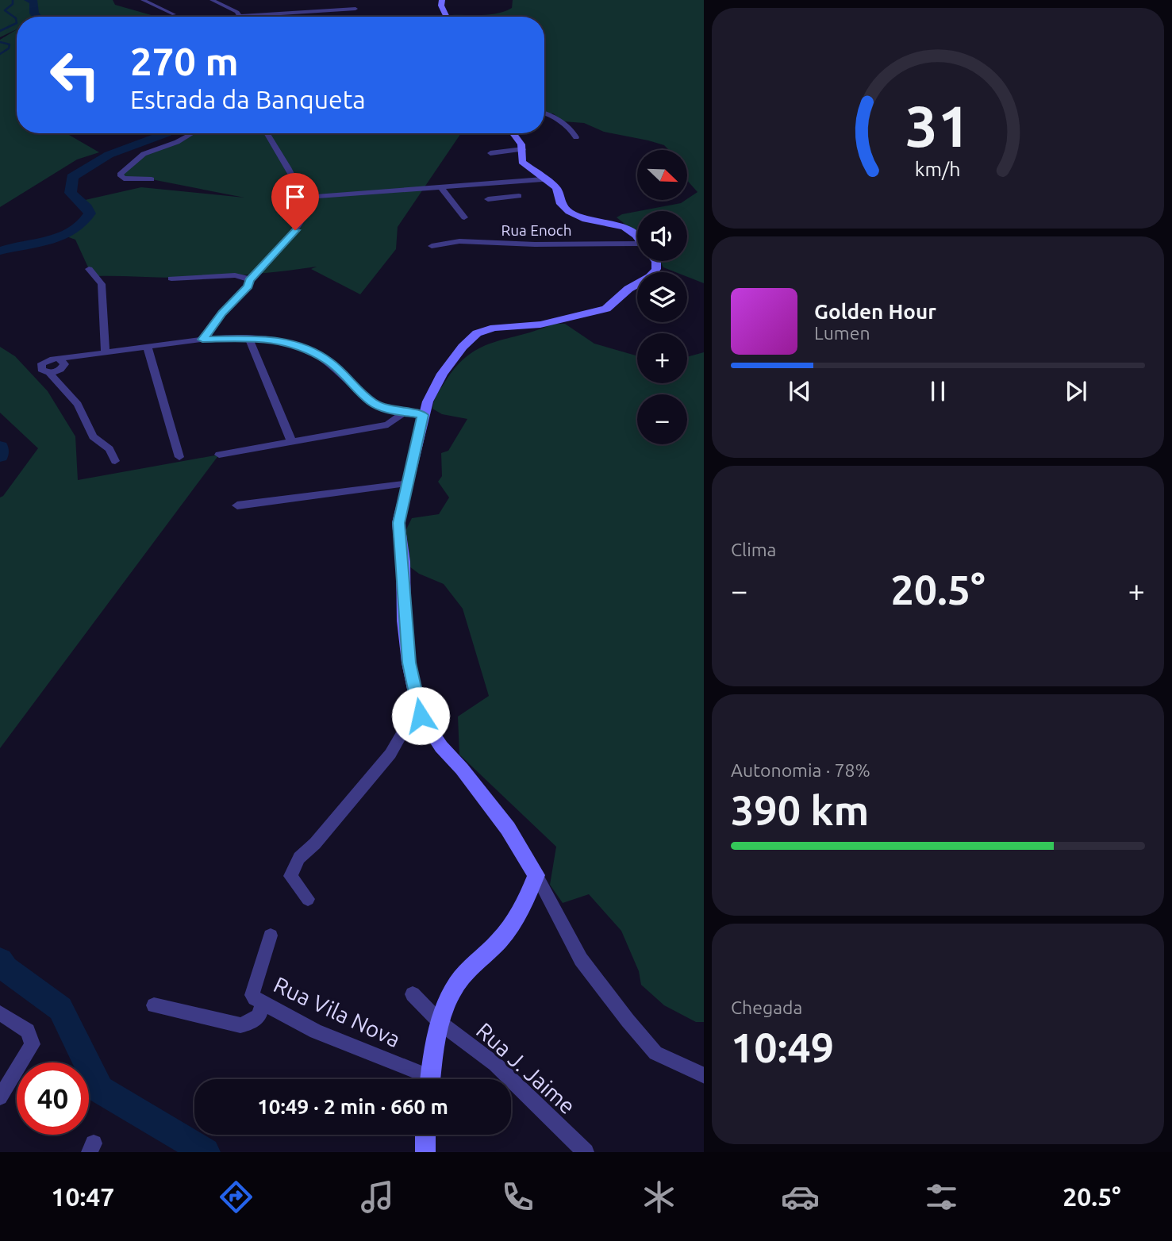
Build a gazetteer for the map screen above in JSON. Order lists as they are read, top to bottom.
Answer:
{
  "streets": {
    "street": ["Rua Enoch", "Rua Vila Nova", "Rua J. Jaime"]
  },
  "north": "bottom right",
  "page": {
    "turn": ["270 m", "Estrada da Banqueta"],
    "map_buttons": ["+", "−"],
    "song": ["Golden Hour", "Lumen"],
    "tile": [
      "Clima",
      ["Autonomia · 78%", "390 km"],
      ["Chegada", "10:49"]
    ],
    "heat": ["−", "20.5°", "+"],
    "limit": "40",
    "trip": "10:49 · 2 min · 660 m",
    "tabs": ["10:47", "20.5°"],
    "gauge": ["31", "km/h"]
  }
}
